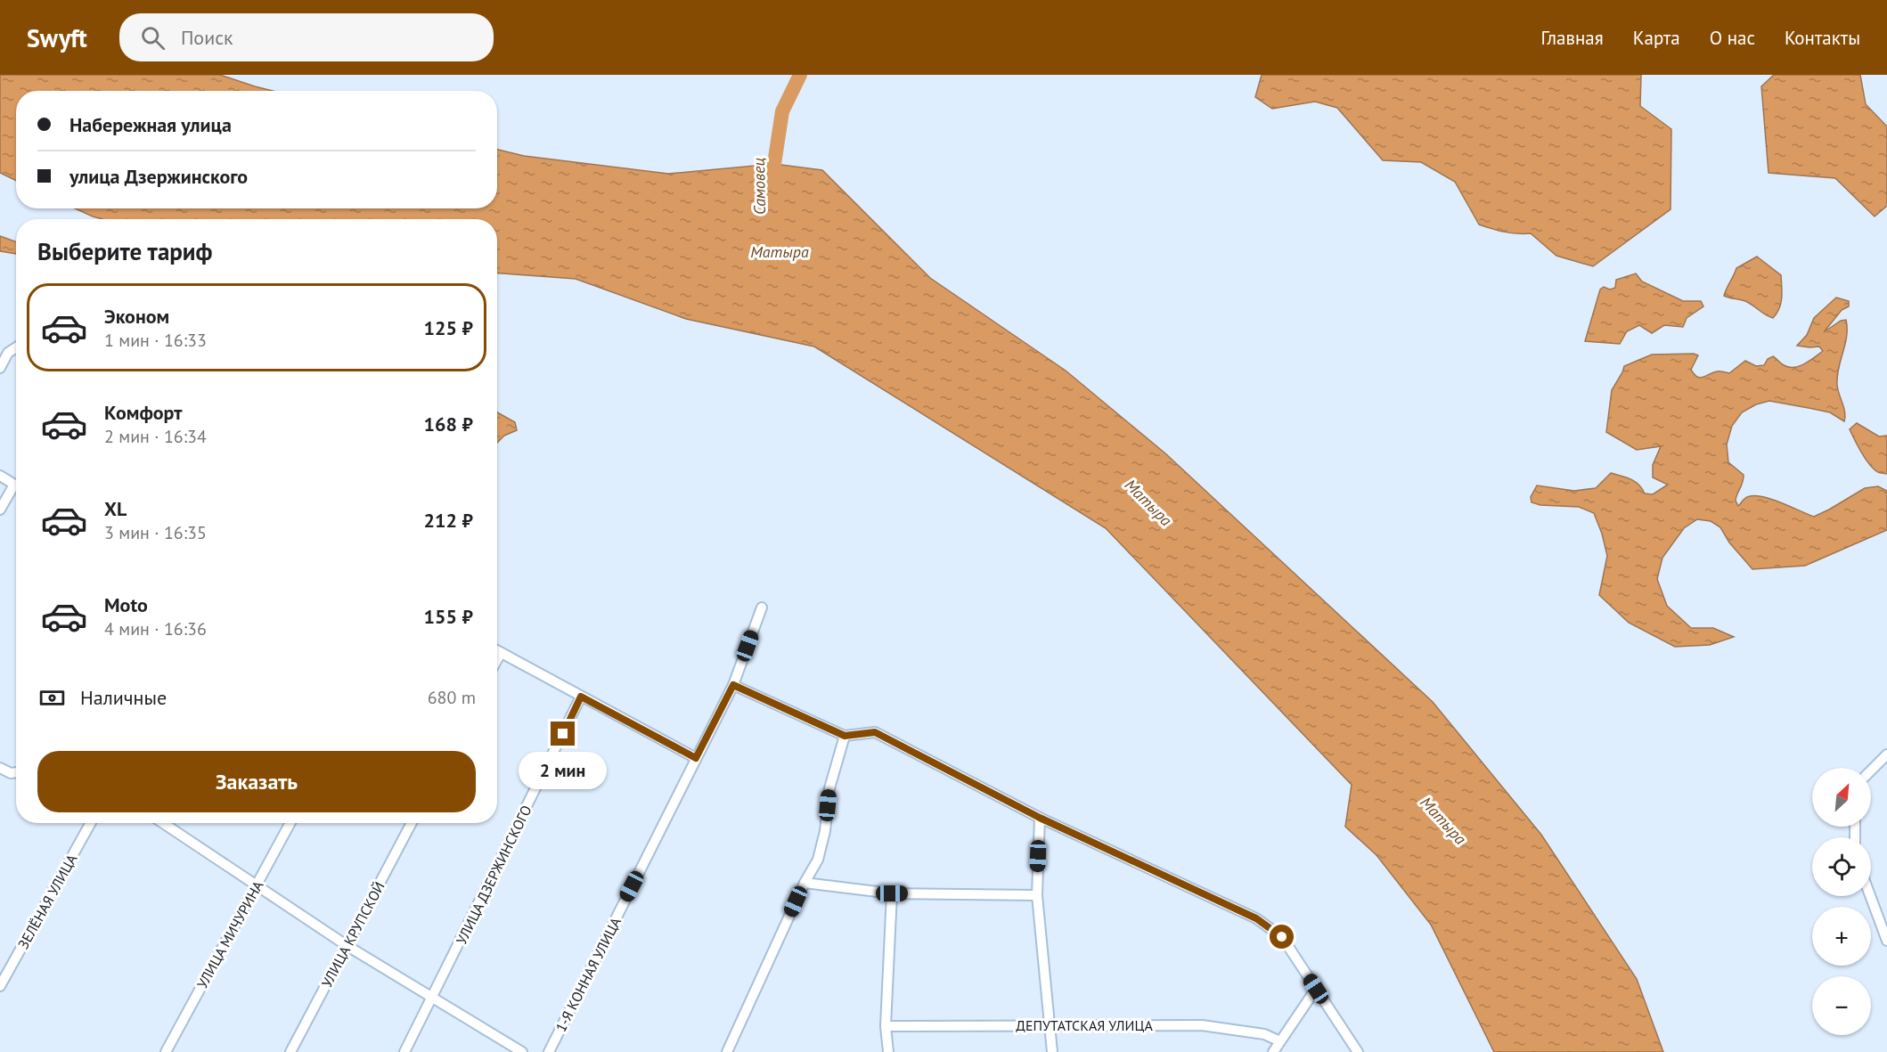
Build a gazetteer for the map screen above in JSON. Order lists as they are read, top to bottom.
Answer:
{
  "streets": {
    "street": [
      "УЛИЦА ДЗЕРЖИНСКОГО",
      "ЗЕЛЁНАЯ УЛИЦА",
      "УЛИЦА МИЧУРИНА",
      "УЛИЦА КРУПСКОЙ",
      "1-Я КОННАЯ УЛИЦА",
      "ДЕПУТАТСКАЯ УЛИЦА"
    ]
  },
  "water": ["Самовец", "Матыра"],
  "north": "top right",
  "page": {
    "header": "Swyft",
    "search": "Поиск",
    "nav": [
      "Главная",
      "Карта",
      "О нас",
      "Контакты"
    ],
    "banner": ["Набережная улица", "улица Дзержинского"],
    "heading": "Выберите тариф",
    "list": [
      {
        "name": "Эконом",
        "note": "1 мин · 16:33",
        "value": "125 ₽"
      },
      {
        "name": "Комфорт",
        "note": "2 мин · 16:34",
        "value": "168 ₽"
      },
      {
        "name": "XL",
        "note": "3 мин · 16:35",
        "value": "212 ₽"
      },
      {
        "name": "Moto",
        "note": "4 мин · 16:36",
        "value": "155 ₽"
      }
    ],
    "pay": ["Наличные", "680 m"],
    "buttons": "Заказать",
    "bubble": "2 мин",
    "map_buttons": ["+", "−"]
  }
}
